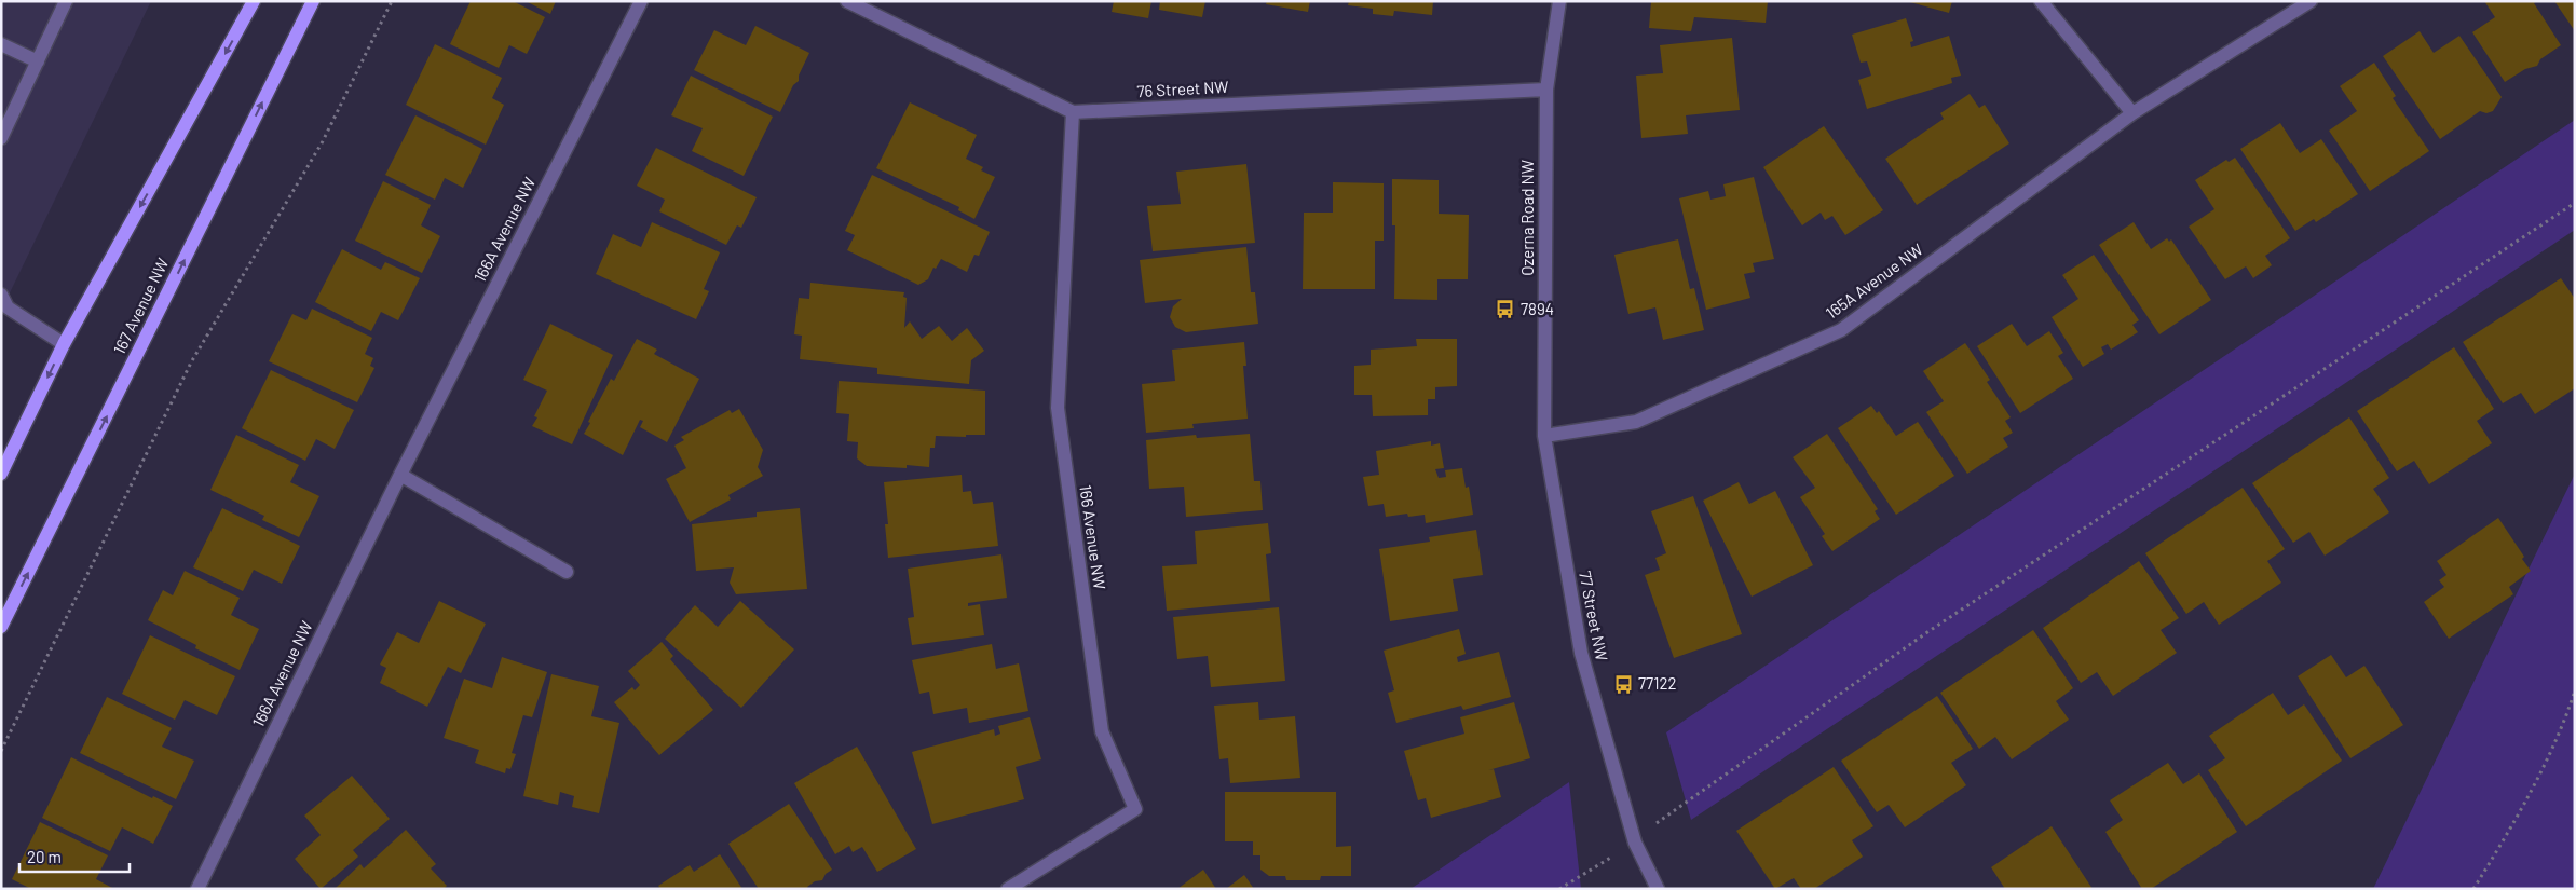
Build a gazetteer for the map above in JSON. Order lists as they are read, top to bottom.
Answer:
{
  "streets": {
    "main road": ["167 Avenue NW"],
    "street": [
      "76 Street NW",
      "Ozerna Road NW",
      "166A Avenue NW",
      "165A Avenue NW",
      "166 Avenue NW",
      "77 Street NW"
    ]
  },
  "crossings": [
    ["76 Street NW", "Ozerna Road NW"],
    ["76 Street NW", "166 Avenue NW"],
    ["Ozerna Road NW", "165A Avenue NW"],
    ["Ozerna Road NW", "77 Street NW"],
    ["165A Avenue NW", "77 Street NW"]
  ],
  "places": {
    "bus stop": ["7894", "77122"]
  },
  "scale_bar": "20 m"
}
